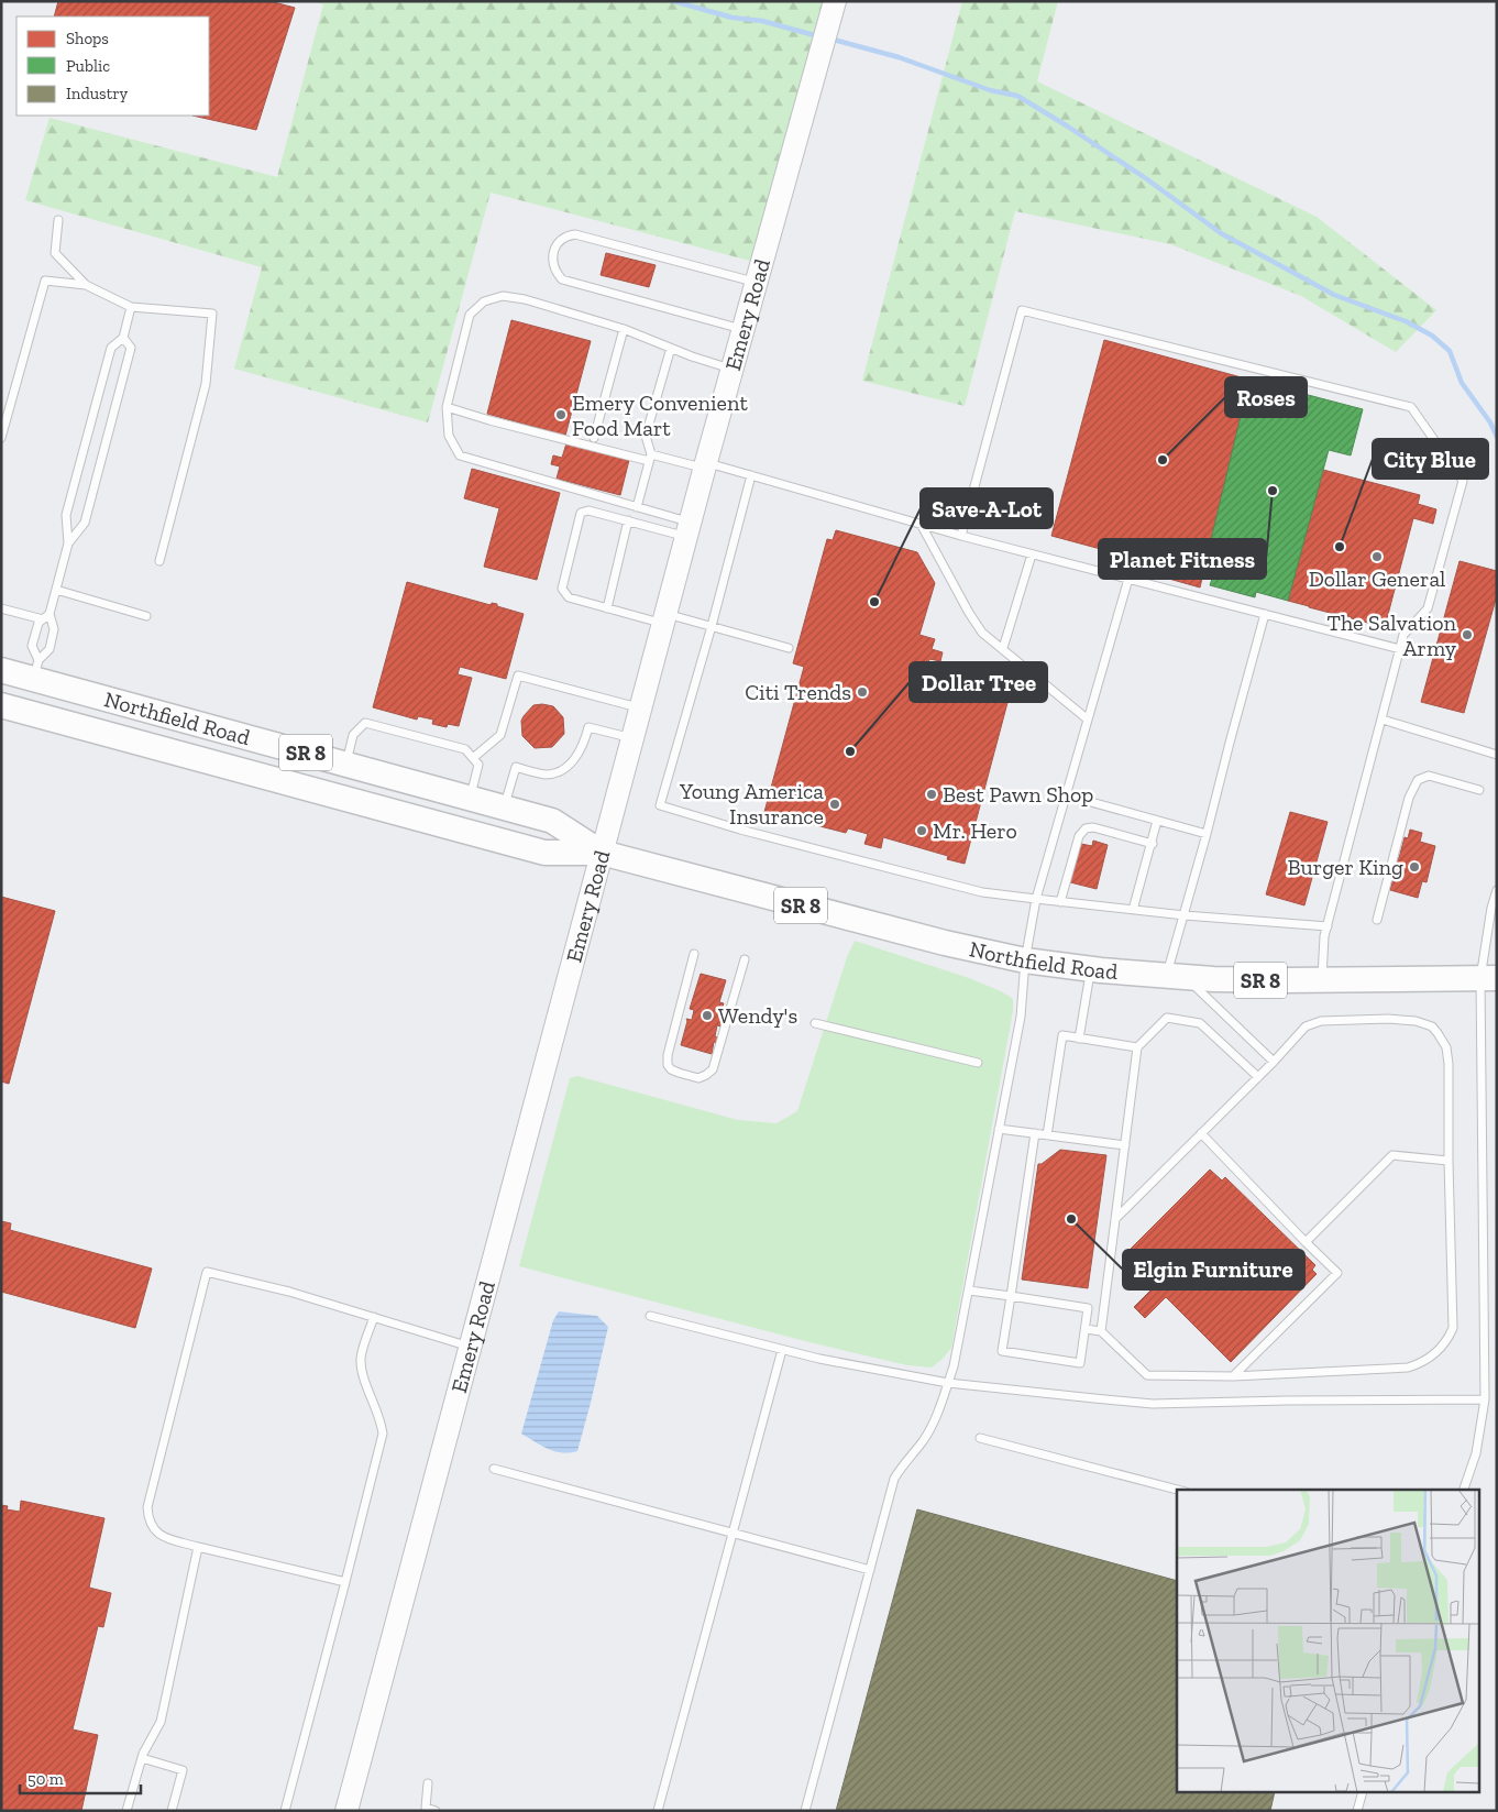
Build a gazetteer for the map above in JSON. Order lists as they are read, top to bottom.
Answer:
{
  "streets": {
    "main road": ["Emery Road", "Northfield Road", "SR 8"]
  },
  "crossings": [
    ["Emery Road", "Northfield Road"]
  ],
  "places": [
    "Emery Convenient Food Mart",
    "Roses",
    "Planet Fitness",
    "City Blue",
    "Dollar General",
    "Save-A-Lot",
    "The Salvation Army",
    "Citi Trends",
    "Dollar Tree",
    "Best Pawn Shop",
    "Young America Insurance",
    "Mr. Hero",
    "Burger King",
    "Wendy's",
    "Elgin Furniture"
  ],
  "legend": ["Shops", "Public", "Industry"],
  "scale_bar": "50 m"
}
